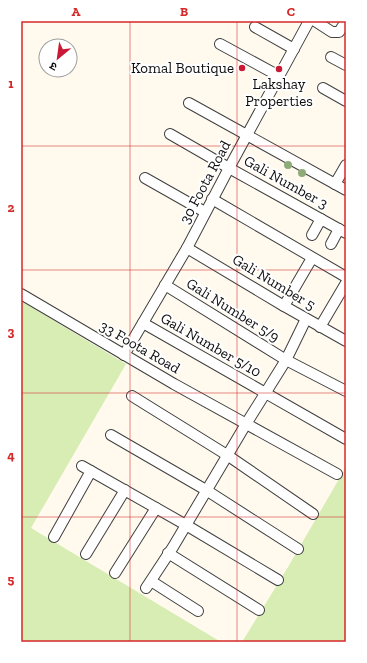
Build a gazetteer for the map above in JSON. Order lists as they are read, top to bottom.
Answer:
{
  "streets": {
    "street": [
      "30 Foota Road",
      "Gali Number 3",
      "Gali Number 5",
      "Gali Number 5/9",
      "Gali Number 5/10",
      "33 Foota Road"
    ]
  },
  "crossings": [
    ["30 Foota Road", "Gali Number 3"],
    ["30 Foota Road", "Gali Number 5"],
    ["30 Foota Road", "Gali Number 5/9"],
    ["30 Foota Road", "Gali Number 5/10"],
    ["30 Foota Road", "33 Foota Road"]
  ],
  "places": ["Komal Boutique", "Lakshay Properties"],
  "north": "bottom left",
  "grid": {
    "columns": ["A", "B", "C"],
    "rows": [
      "1",
      "2",
      "3",
      "4",
      "5"
    ]
  }
}
